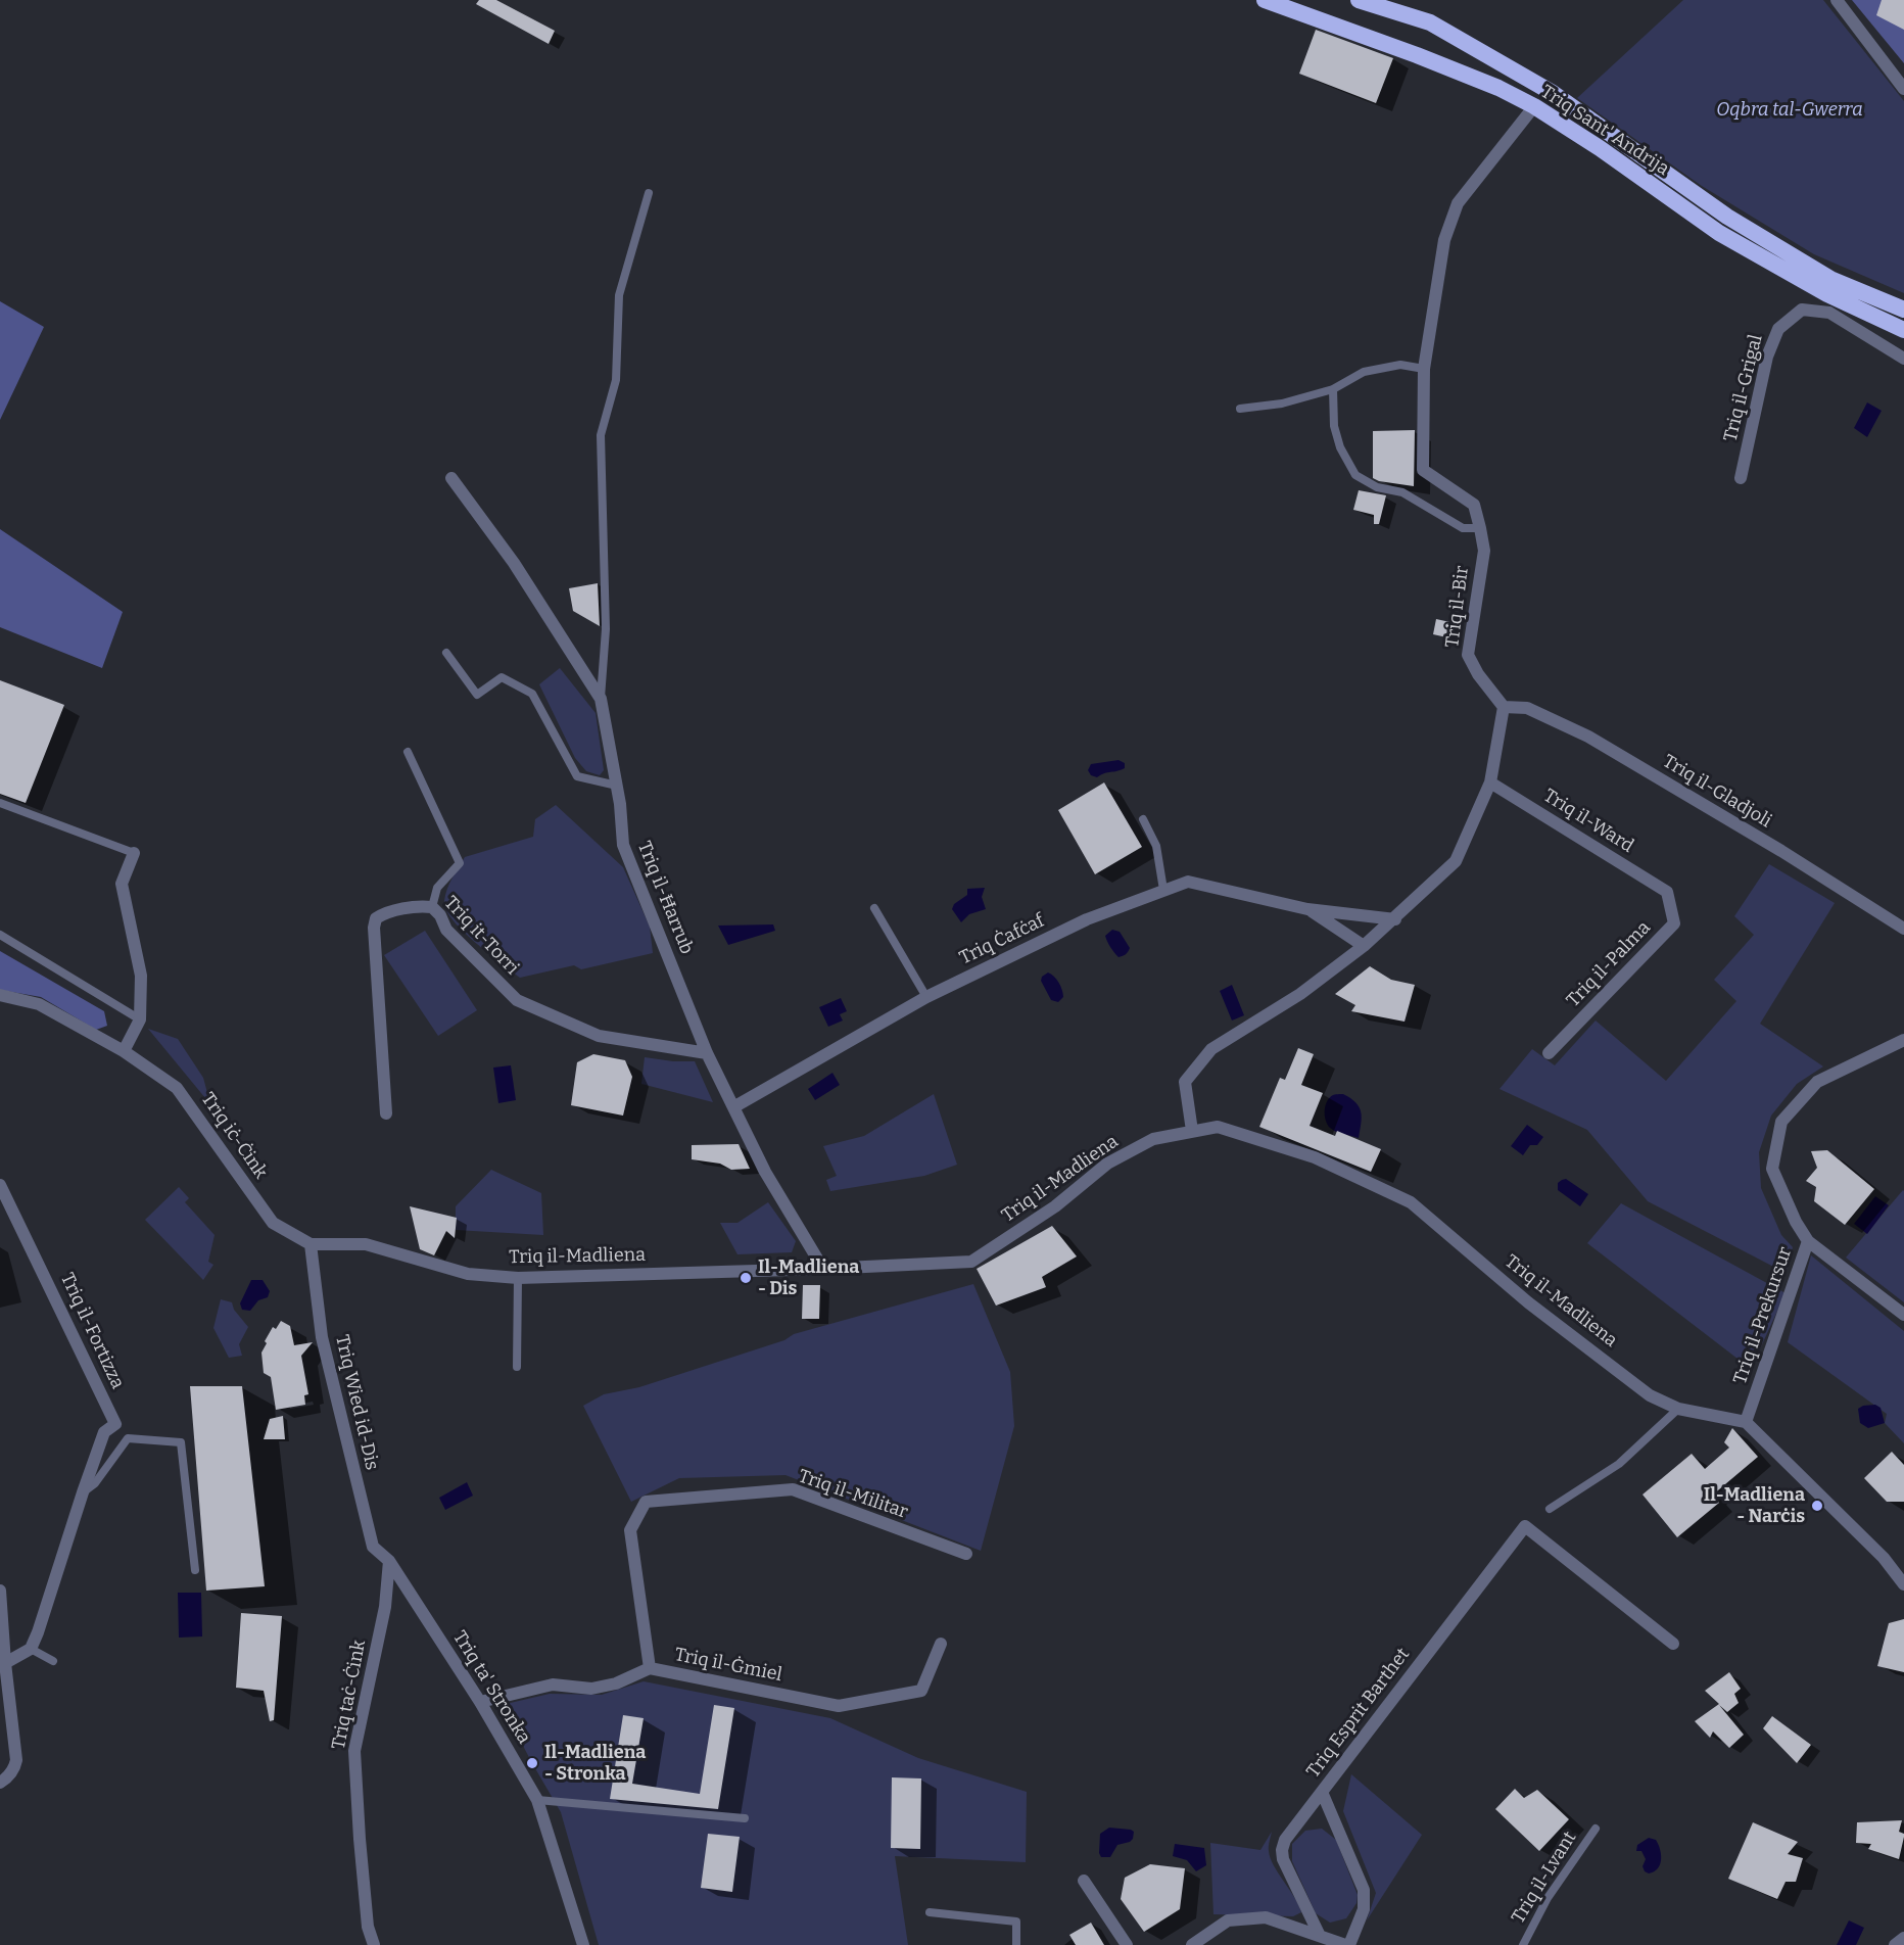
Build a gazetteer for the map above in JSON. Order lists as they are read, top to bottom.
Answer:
{
  "streets": {
    "highway": ["Triq Sant' Andrija"],
    "street": [
      "Triq il-Grigal",
      "Triq il-Bir",
      "Triq il-Gladjoli",
      "Triq il-Ward",
      "Triq il-Ħarrub",
      "Triq it-Torri",
      "Triq Ċafċaf",
      "Triq il-Palma",
      "Triq iċ-Ċink",
      "Triq il-Madliena",
      "Triq il-Prekursur",
      "Triq il-Fortizza",
      "Triq Wied id-Dis",
      "Triq il-Militar",
      "Triq il-Ġmiel",
      "Triq ta' Stronka",
      "Triq taċ-Ċink",
      "Triq Esprit Barthet"
    ],
    "lane": ["Triq il-Lvant"]
  },
  "crossings": [
    ["Triq Sant' Andrija", "Triq il-Bir"],
    ["Triq il-Bir", "Triq il-Gladjoli"],
    ["Triq il-Ward", "Triq il-Palma"],
    ["Triq il-Ħarrub", "Triq it-Torri"],
    ["Triq il-Ħarrub", "Triq Ċafċaf"],
    ["Triq il-Ħarrub", "Triq il-Madliena"],
    ["Triq iċ-Ċink", "Triq il-Madliena"],
    ["Triq iċ-Ċink", "Triq Wied id-Dis"],
    ["Triq il-Madliena", "Triq il-Prekursur"],
    ["Triq il-Madliena", "Triq Wied id-Dis"],
    ["Triq Wied id-Dis", "Triq ta' Stronka"],
    ["Triq Wied id-Dis", "Triq taċ-Ċink"],
    ["Triq il-Militar", "Triq il-Ġmiel"],
    ["Triq il-Ġmiel", "Triq ta' Stronka"],
    ["Triq ta' Stronka", "Triq taċ-Ċink"]
  ],
  "parks": ["Oqbra tal-Gwerra"],
  "places": ["Il-Madliena - Dis", "Il-Madliena - Narċis", "Il-Madliena - Stronka"]
}
